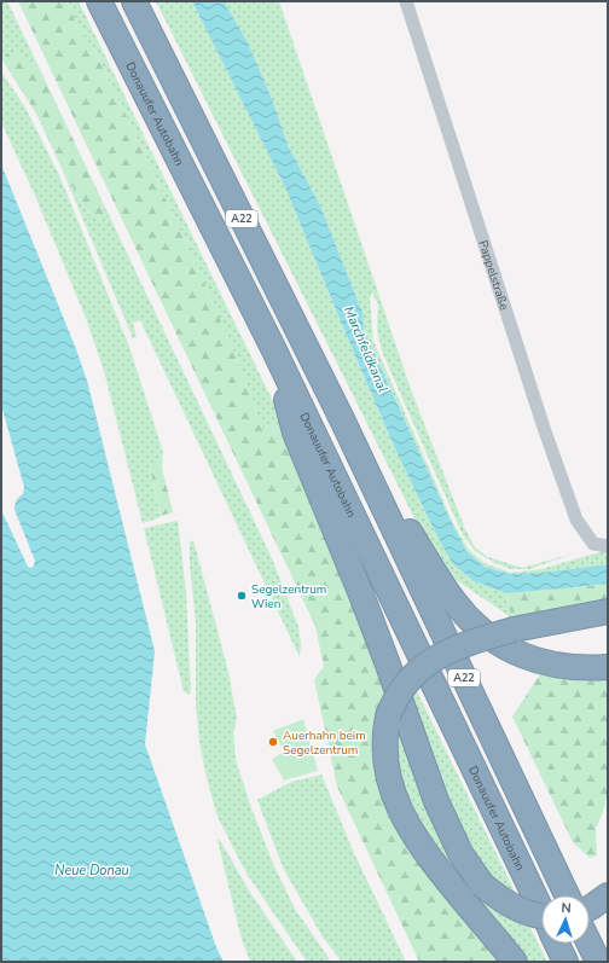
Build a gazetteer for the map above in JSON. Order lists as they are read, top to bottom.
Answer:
{
  "streets": {
    "highway": ["Donauufer Autobahn", "A22"],
    "street": ["Pappelstraße"]
  },
  "water": ["Marchfeldkanal", "Neue Donau"],
  "places": ["Segelzentrum Wien", "Auerhahn beim Segelzentrum"],
  "north": "top"
}
